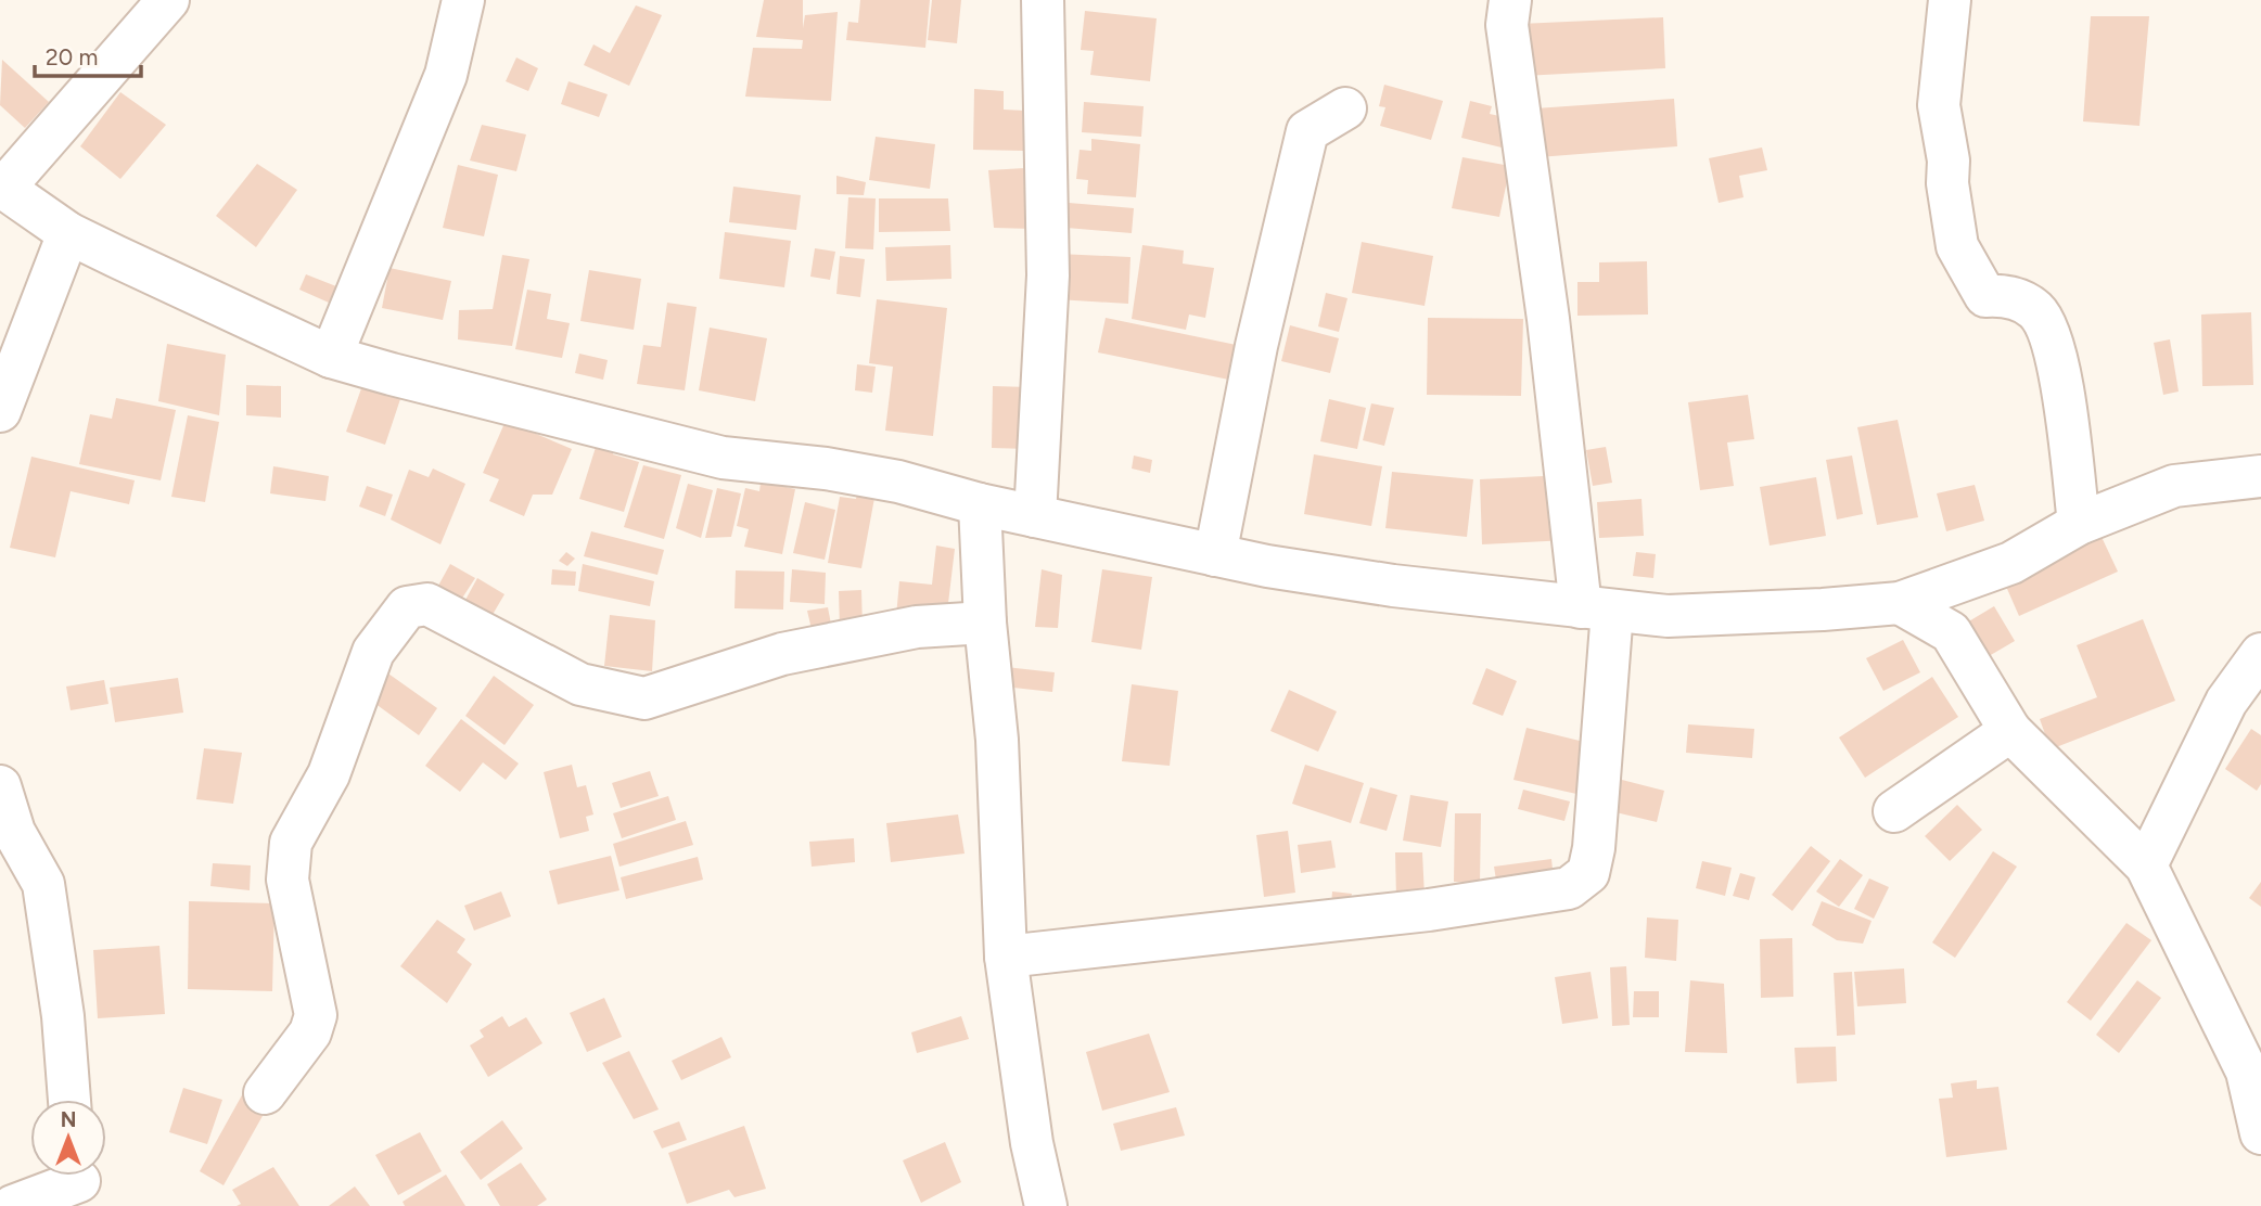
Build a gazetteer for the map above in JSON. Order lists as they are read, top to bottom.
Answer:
{
  "scale_bar": "20 m",
  "north": "top"
}
